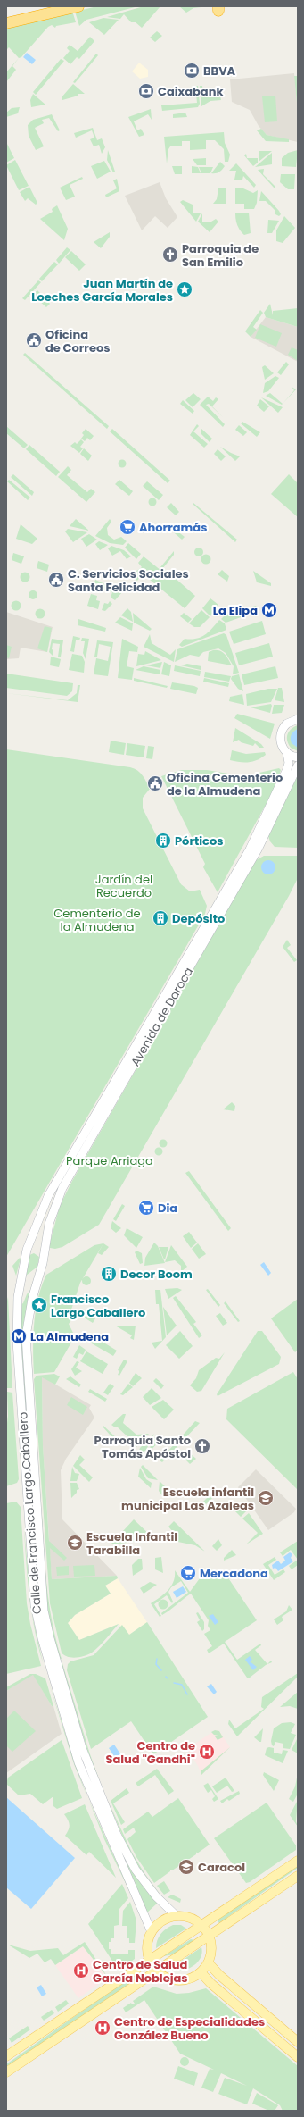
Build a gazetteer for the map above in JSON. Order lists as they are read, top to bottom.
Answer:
{
  "streets": {
    "main road": ["Avenida de Daroca", "Calle de Francisco Largo Caballero"]
  },
  "crossings": [
    ["Avenida de Daroca", "Calle de Francisco Largo Caballero"]
  ],
  "parks": ["Jardín del Recuerdo", "Cementerio de la Almudena", "Parque Arriaga"],
  "places": {
    "bank": ["BBVA", "Caixabank"],
    "church": ["Parroquia de San Emilio", "Parroquia Santo Tomás Apóstol"],
    "place": ["Juan Martín de Loeches García Morales", "Francisco Largo Caballero"],
    "public building": ["Oficina de Correos", "C. Servicios Sociales Santa Felicidad", "Oficina Cementerio de la Almudena"],
    "supermarket": ["Ahorramás", "Dia", "Mercadona"],
    "metro station": ["La Elipa", "La Almudena"],
    "building": ["Pórticos", "Depósito", "Decor Boom"],
    "school or university": ["Escuela infantil municipal Las Azaleas", "Escuela Infantil Tarabilla", "Caracol"],
    "hospital": ["Centro de Salud \"Gandhi\"", "Centro de Salud García Noblejas", "Centro de Especialidades González Bueno"]
  }
}
